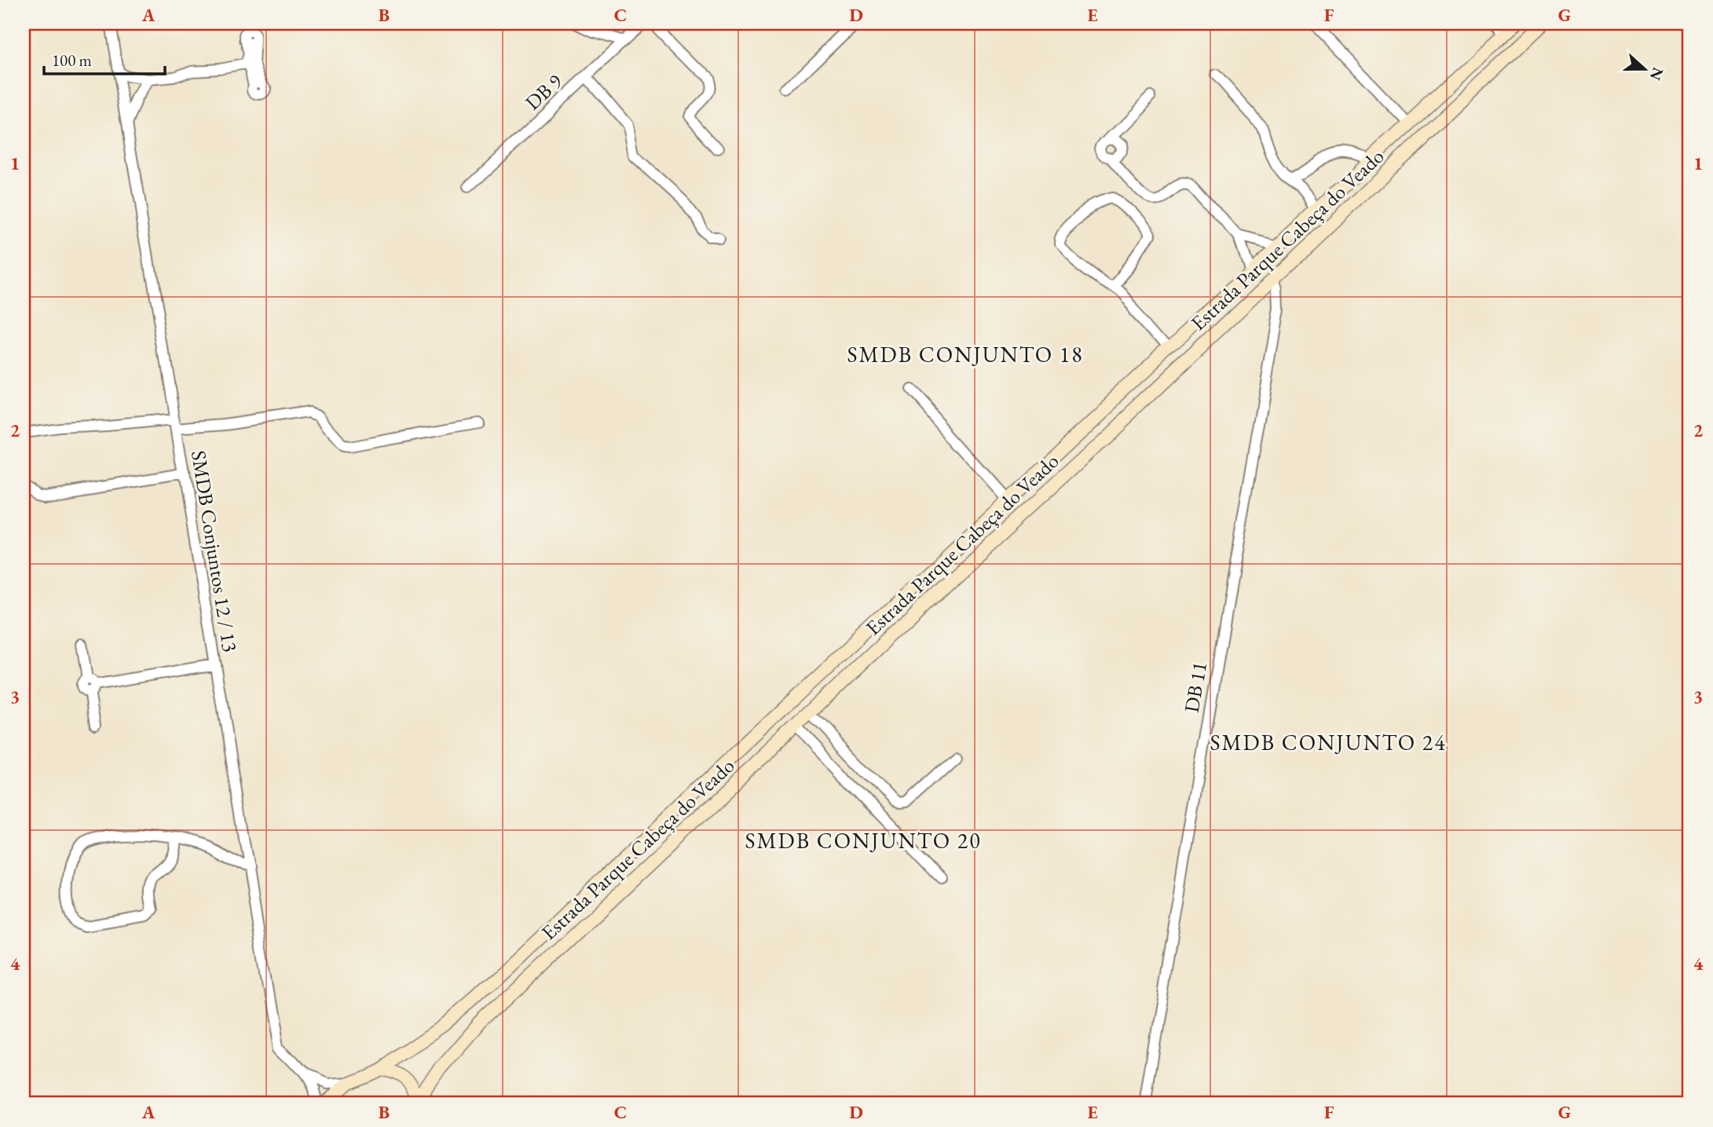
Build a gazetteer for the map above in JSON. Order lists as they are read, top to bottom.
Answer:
{
  "streets": {
    "main road": ["Estrada Parque Cabeça do Veado"],
    "street": ["DB 9", "SMDB Conjuntos 12 / 13", "DB 11"]
  },
  "crossings": [
    ["Estrada Parque Cabeça do Veado", "SMDB Conjuntos 12 / 13"],
    ["Estrada Parque Cabeça do Veado", "DB 11"]
  ],
  "districts": ["SMDB CONJUNTO 18", "SMDB CONJUNTO 24", "SMDB CONJUNTO 20"],
  "scale_bar": "100 m",
  "north": "right",
  "grid": {
    "columns": [
      "A",
      "B",
      "C",
      "D",
      "E",
      "F",
      "G"
    ],
    "rows": [
      "1",
      "2",
      "3",
      "4"
    ]
  }
}
